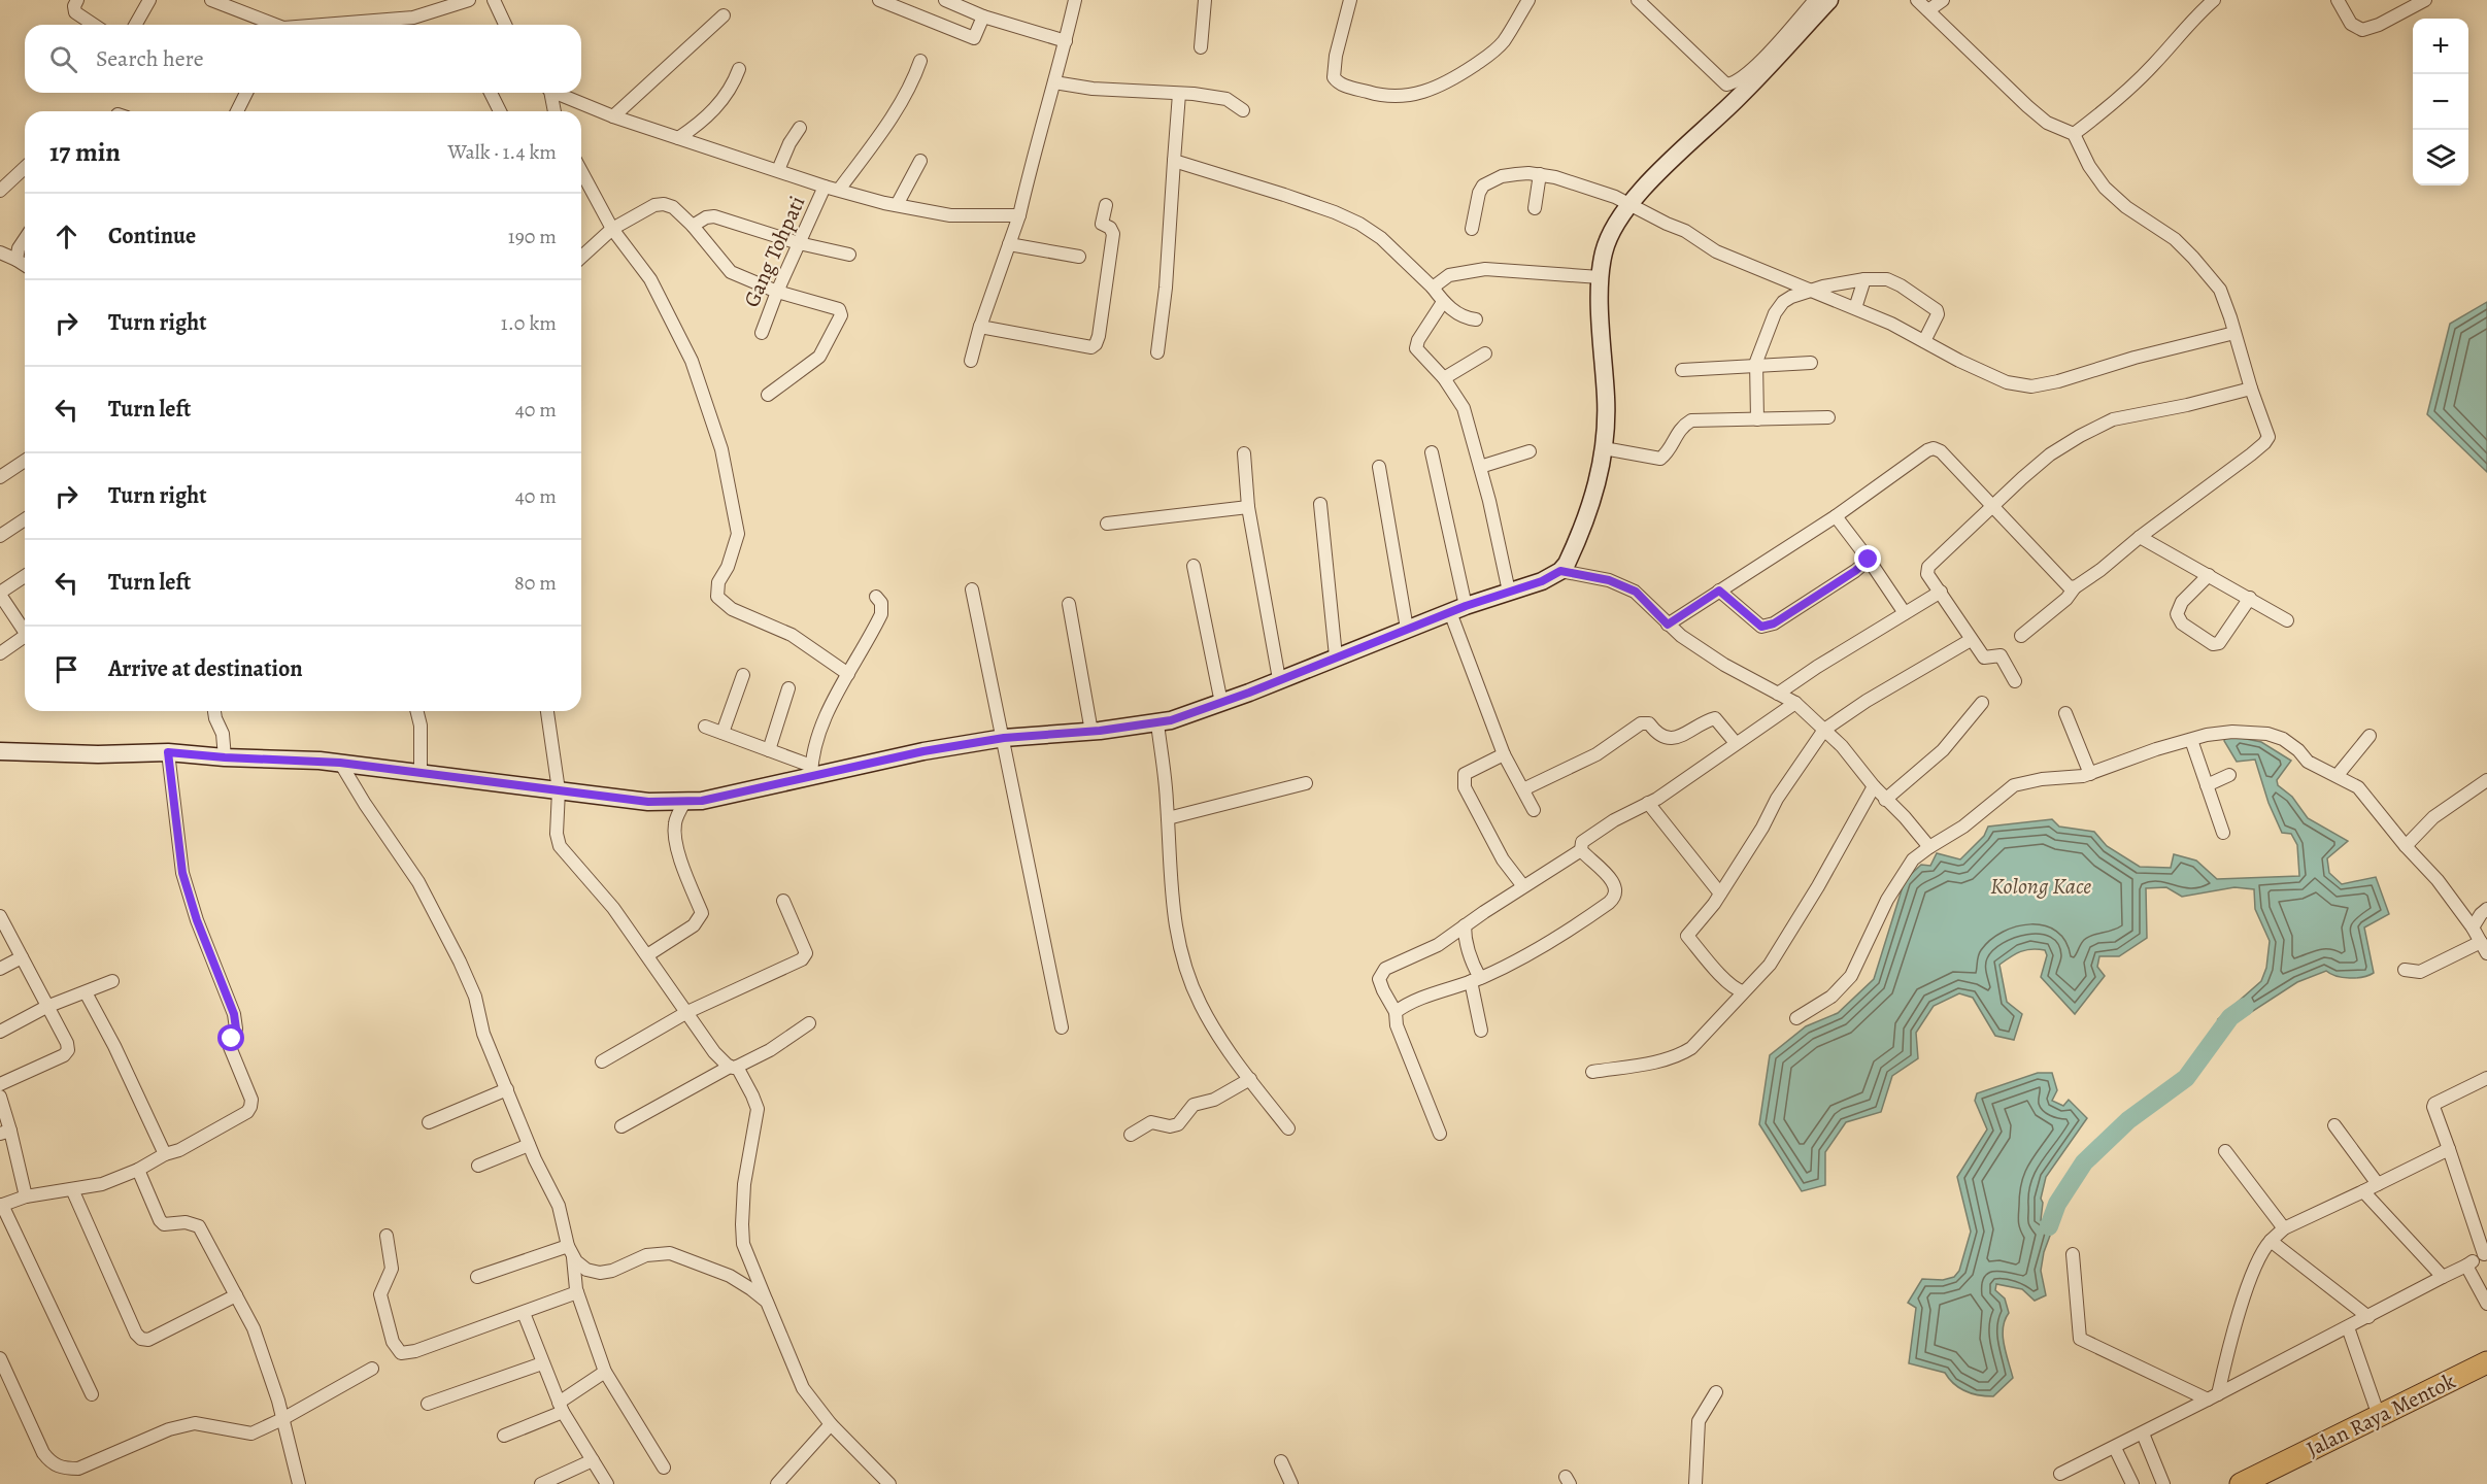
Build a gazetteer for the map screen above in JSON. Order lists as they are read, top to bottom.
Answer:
{
  "streets": {
    "highway": ["Jalan Raya Mentok"],
    "street": ["Gang Tohpati"]
  },
  "water": ["Kolong Kace"],
  "page": {
    "map_buttons": ["+", "−"],
    "search": "Search here",
    "heading": ["17 min", "Walk · 1.4 km"],
    "list": [
      ["Continue", "190 m"],
      ["Turn right", "1.0 km"],
      ["Turn left", "40 m"],
      ["Turn right", "40 m"],
      ["Turn left", "80 m"],
      "Arrive at destination"
    ]
  }
}
